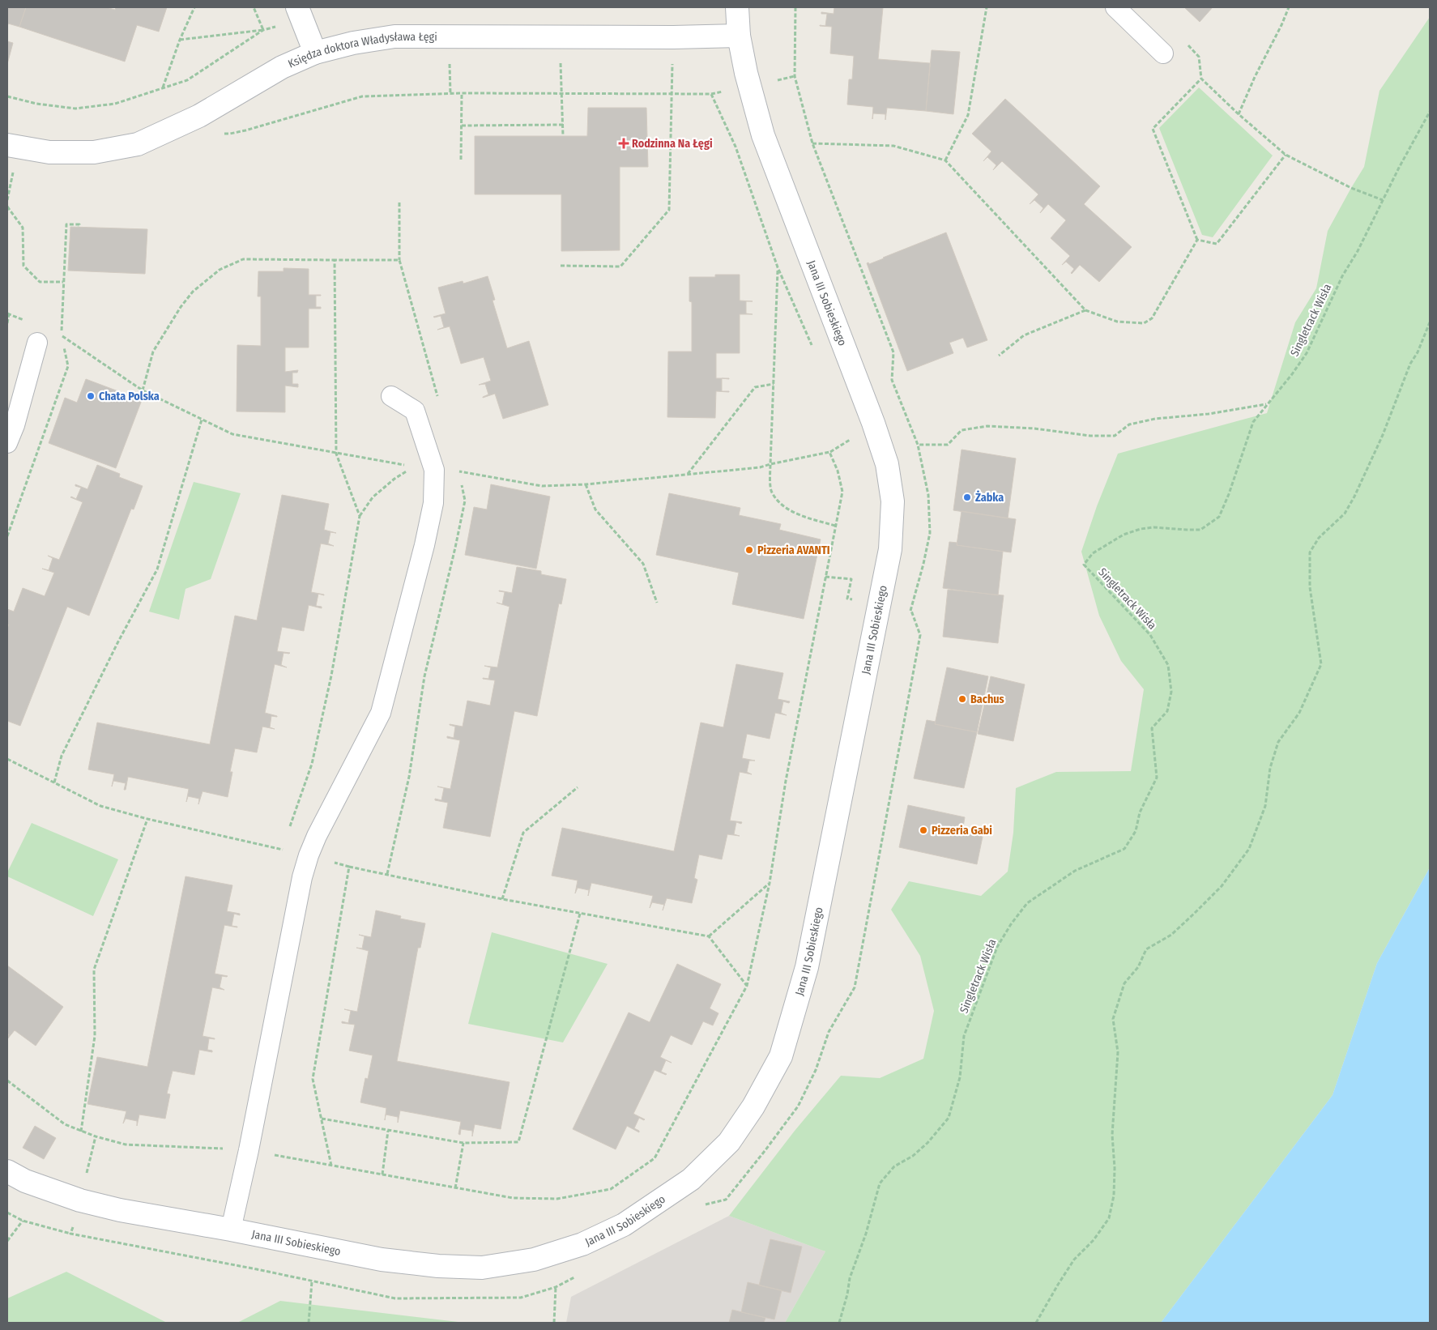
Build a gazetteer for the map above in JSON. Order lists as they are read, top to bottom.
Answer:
{
  "streets": {
    "street": ["Księdza doktora Władysława Łęgi", "Jana III Sobieskiego"],
    "path": ["Singletrack Wisła"]
  },
  "crossings": [
    ["Księdza doktora Władysława Łęgi", "Jana III Sobieskiego"]
  ],
  "places": {
    "health": ["Rodzinna Na Łęgi"],
    "other": [
      "Chata Polska",
      "Żabka",
      "Pizzeria AVANTI",
      "Bachus",
      "Pizzeria Gabi"
    ]
  }
}
